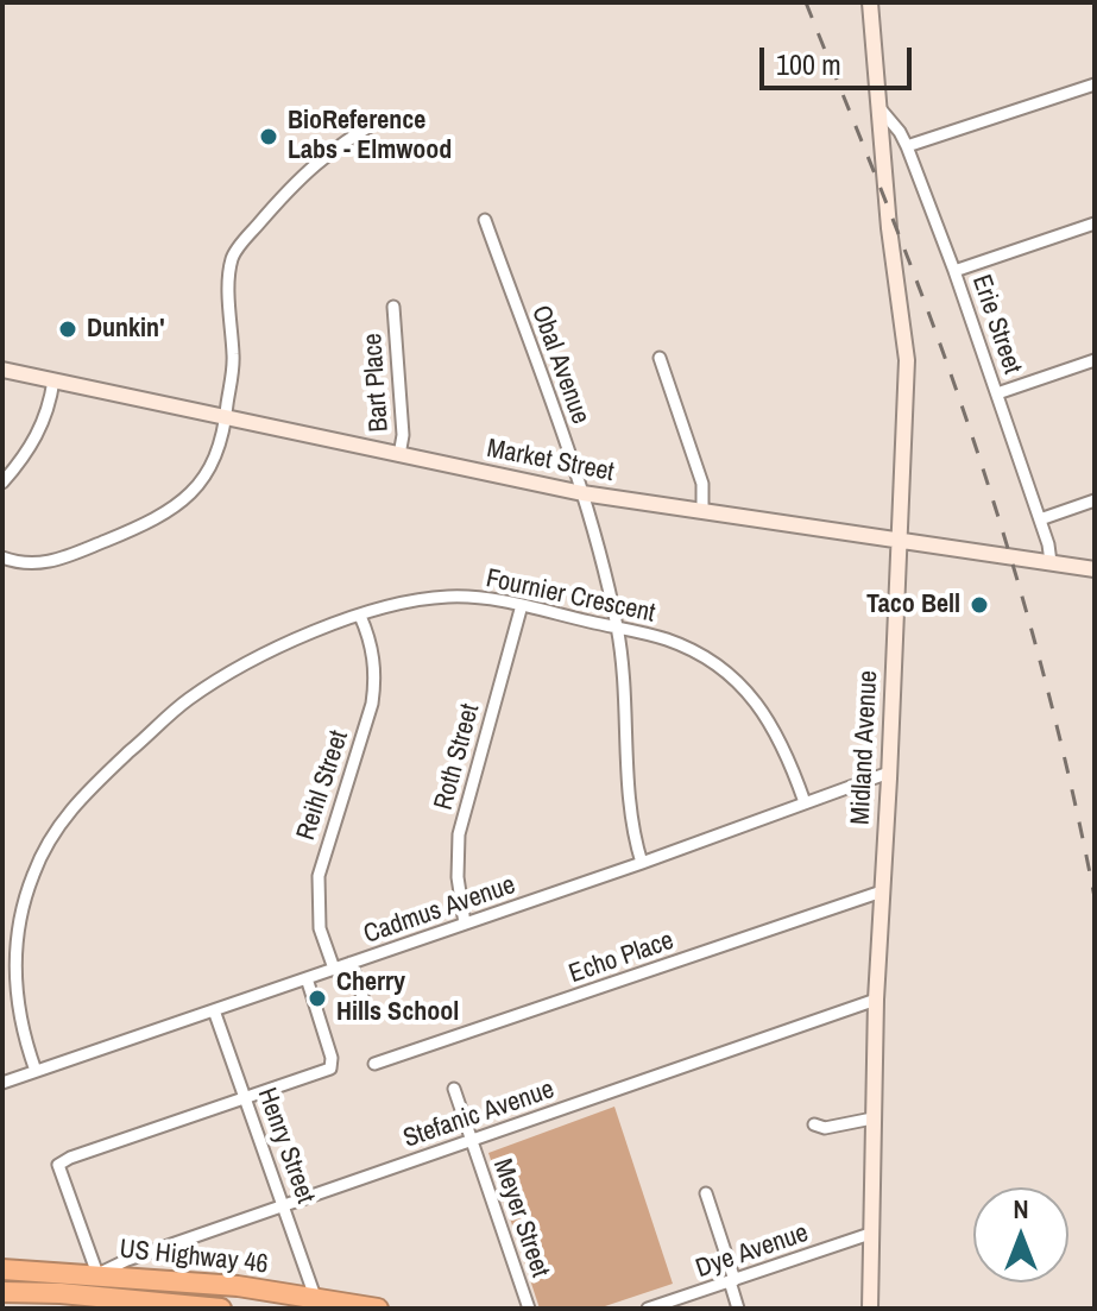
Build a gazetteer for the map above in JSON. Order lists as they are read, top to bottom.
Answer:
{
  "streets": {
    "highway": ["US Highway 46"],
    "street": [
      "Erie Street",
      "Obal Avenue",
      "Bart Place",
      "Market Street",
      "Fournier Crescent",
      "Midland Avenue",
      "Roth Street",
      "Reihl Street",
      "Cadmus Avenue",
      "Echo Place",
      "Stefanic Avenue",
      "Henry Street",
      "Meyer Street",
      "Dye Avenue"
    ]
  },
  "crossings": [
    ["Erie Street", "Market Street"],
    ["Erie Street", "Midland Avenue"],
    ["Obal Avenue", "Market Street"],
    ["Obal Avenue", "Fournier Crescent"],
    ["Obal Avenue", "Cadmus Avenue"],
    ["Bart Place", "Market Street"],
    ["Market Street", "Midland Avenue"],
    ["Fournier Crescent", "Roth Street"],
    ["Fournier Crescent", "Reihl Street"],
    ["Fournier Crescent", "Cadmus Avenue"],
    ["Midland Avenue", "Cadmus Avenue"],
    ["Midland Avenue", "Echo Place"],
    ["Midland Avenue", "Stefanic Avenue"],
    ["Midland Avenue", "Dye Avenue"],
    ["Roth Street", "Cadmus Avenue"],
    ["Reihl Street", "Cadmus Avenue"],
    ["Cadmus Avenue", "Henry Street"],
    ["Stefanic Avenue", "Henry Street"],
    ["Stefanic Avenue", "Meyer Street"],
    ["Stefanic Avenue", "US Highway 46"],
    ["Henry Street", "US Highway 46"]
  ],
  "places": [
    "BioReference Labs - Elmwood",
    "Dunkin'",
    "Taco Bell",
    "Cherry Hills School"
  ],
  "scale_bar": "100 m",
  "north": "top"
}
